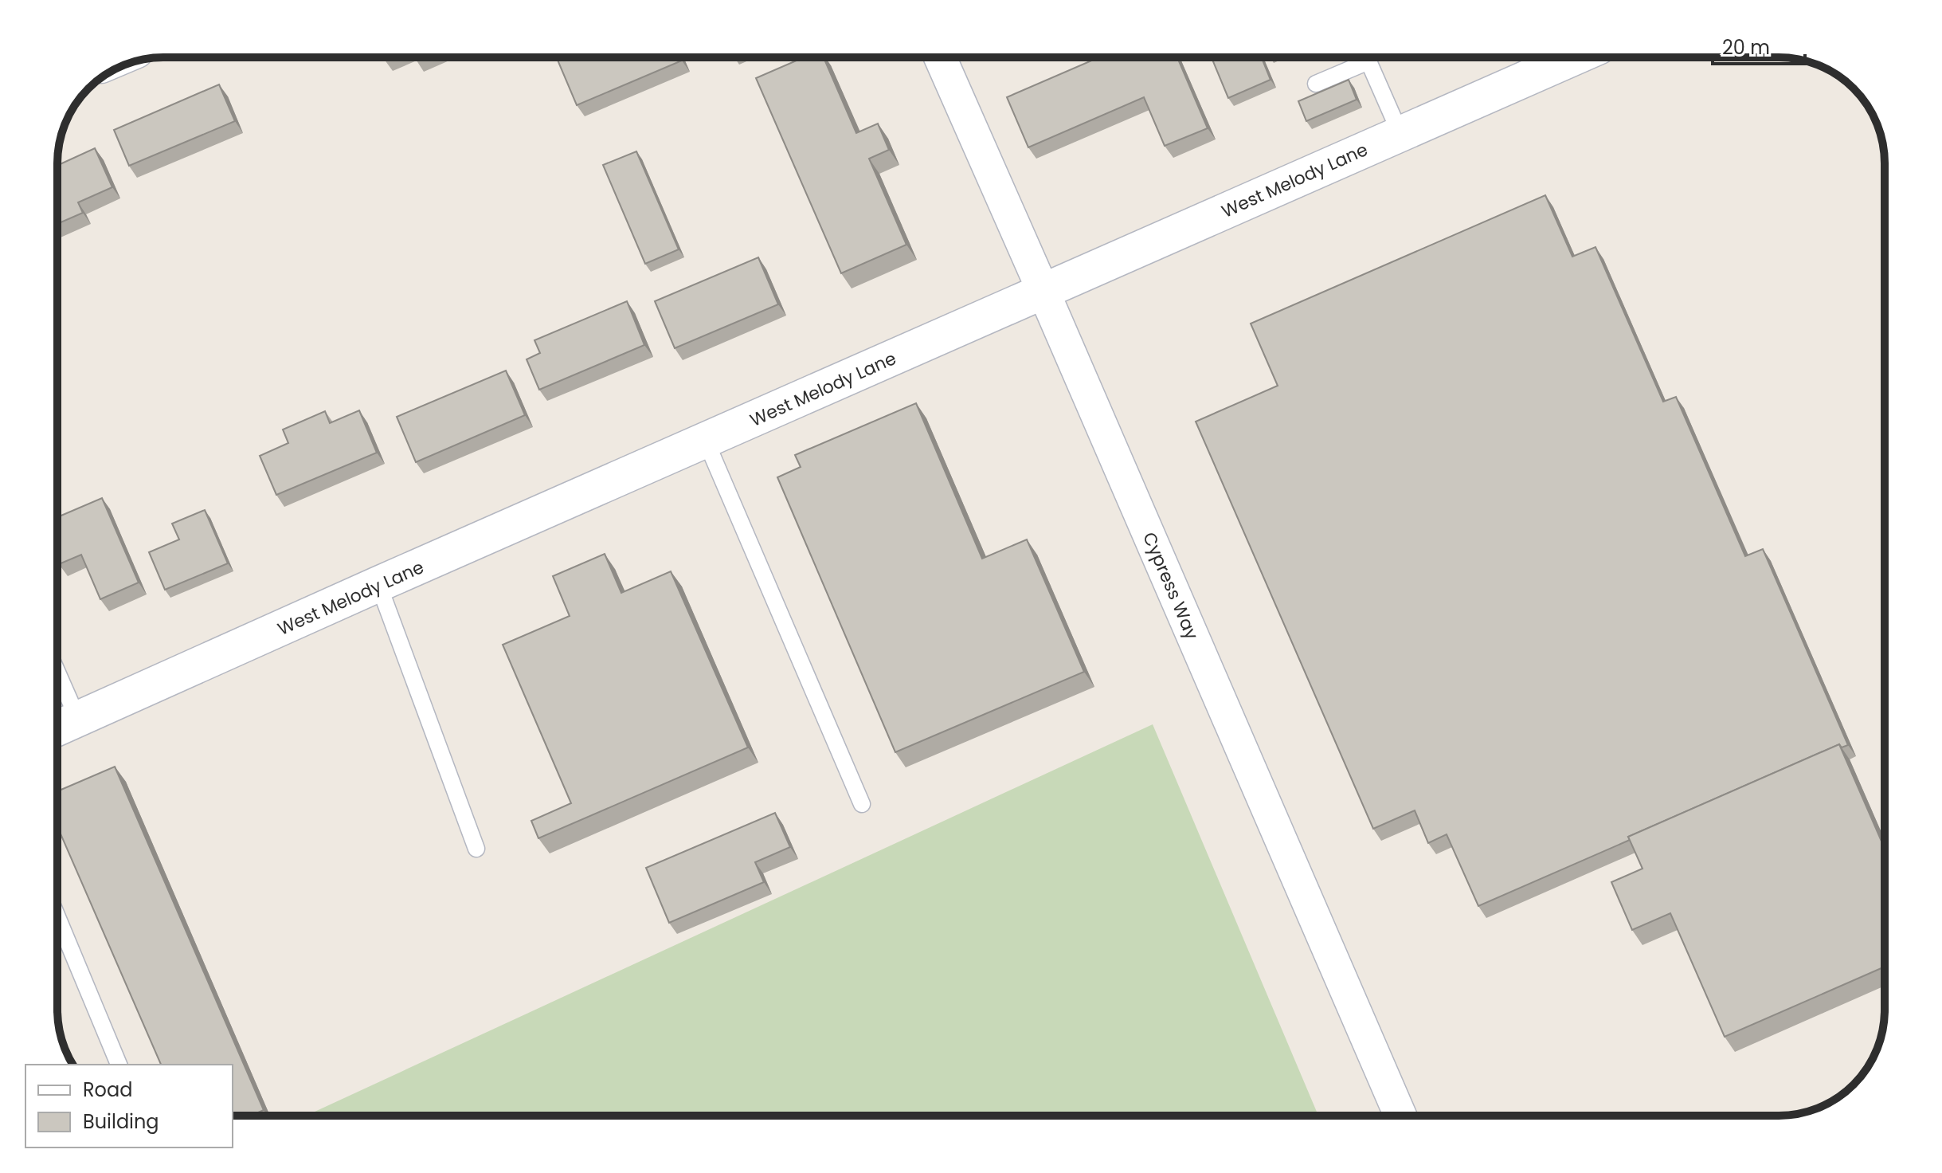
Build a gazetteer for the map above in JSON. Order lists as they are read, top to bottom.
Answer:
{
  "streets": {
    "street": ["West Melody Lane", "Cypress Way"]
  },
  "crossings": [
    ["West Melody Lane", "Cypress Way"]
  ],
  "legend": ["Road", "Building"],
  "scale_bar": "20 m"
}
